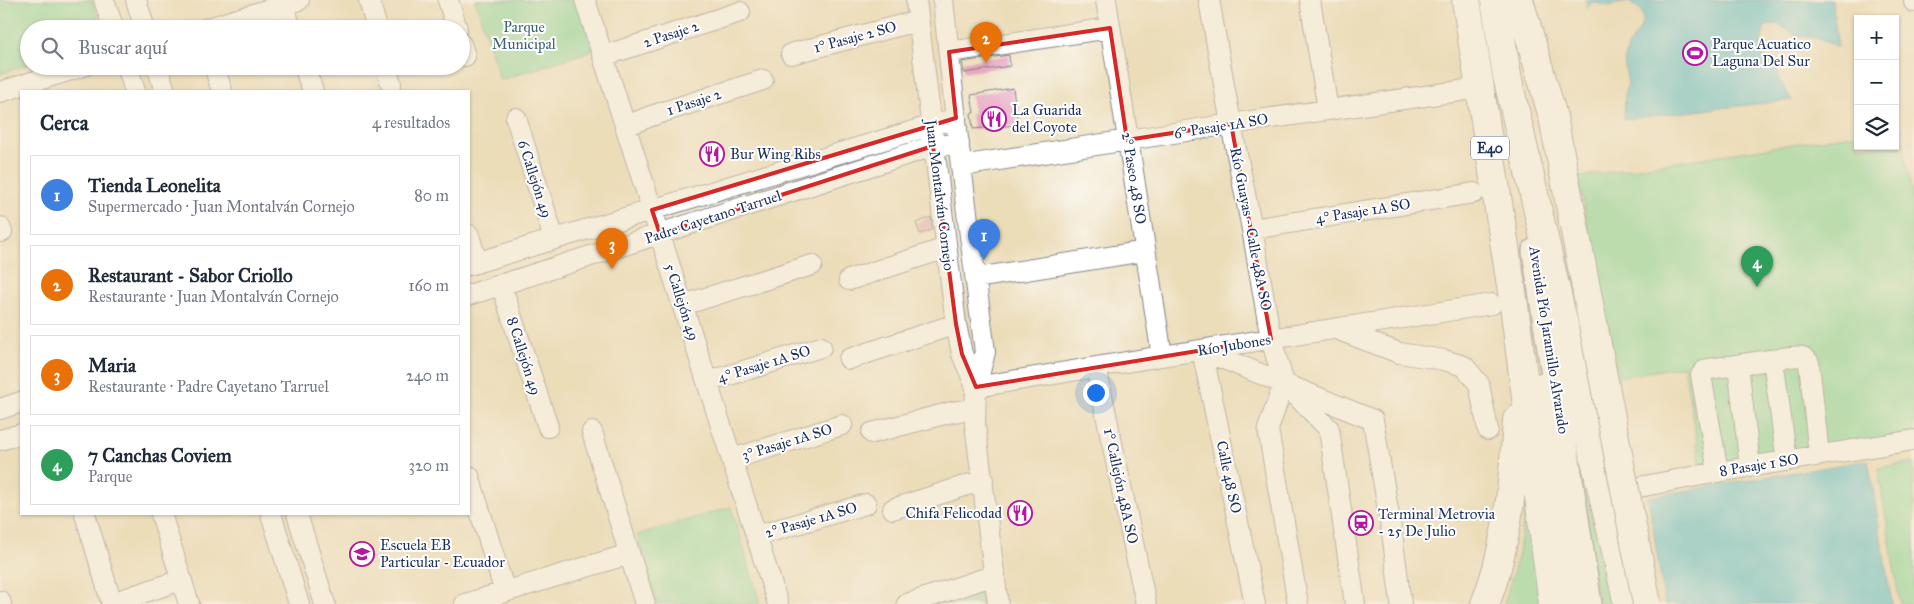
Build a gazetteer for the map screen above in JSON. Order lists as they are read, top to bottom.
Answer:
{
  "streets": {
    "highway": ["E40"],
    "main road": ["Avenida Pío Jaramillo Alvarado"],
    "street": [
      "2 Pasaje 2",
      "1° Pasaje 2 SO",
      "1 Pasaje 2",
      "6° Pasaje 1A SO",
      "2° Paseo 48 SO",
      "6 Callejón 49",
      "Juan Montalván Cornejo",
      "4° Pasaje 1A SO",
      "Padre Cayetano Tarruel",
      "Río Guayas - Calle 48A SO",
      "5 Callejón 49",
      "Río Jubones",
      "8 Callejón 49",
      "3° Pasaje 1A SO",
      "8 Pasaje 1 SO",
      "Calle 48 SO",
      "1° Callejón 48A SO",
      "2° Pasaje 1A SO"
    ]
  },
  "crossings": [
    ["2 Pasaje 2", "5 Callejón 49"],
    ["1° Pasaje 2 SO", "Juan Montalván Cornejo"],
    ["1 Pasaje 2", "5 Callejón 49"],
    ["6° Pasaje 1A SO", "E40"],
    ["6° Pasaje 1A SO", "2° Paseo 48 SO"],
    ["6° Pasaje 1A SO", "Juan Montalván Cornejo"],
    ["6° Pasaje 1A SO", "Río Guayas - Calle 48A SO"],
    ["E40", "Avenida Pío Jaramillo Alvarado"],
    ["2° Paseo 48 SO", "Río Jubones"],
    ["6 Callejón 49", "Padre Cayetano Tarruel"],
    ["Juan Montalván Cornejo", "Padre Cayetano Tarruel"],
    ["Juan Montalván Cornejo", "Río Jubones"],
    ["4° Pasaje 1A SO", "Río Guayas - Calle 48A SO"],
    ["4° Pasaje 1A SO", "5 Callejón 49"],
    ["Padre Cayetano Tarruel", "5 Callejón 49"],
    ["Padre Cayetano Tarruel", "8 Callejón 49"],
    ["Río Guayas - Calle 48A SO", "Río Jubones"],
    ["5 Callejón 49", "3° Pasaje 1A SO"],
    ["5 Callejón 49", "2° Pasaje 1A SO"],
    ["Río Jubones", "Calle 48 SO"],
    ["Río Jubones", "1° Callejón 48A SO"]
  ],
  "parks": ["Parque Municipal"],
  "places": {
    "sports": ["Parque Acuatico Laguna Del Sur"],
    "restaurant": ["La Guarida del Coyote", "Bur Wing Ribs", "Chifa Felicodad"],
    "station": ["Terminal Metrovia - 25 De Julio"],
    "school or university": ["Escuela EB Particular - Ecuador"]
  },
  "page": {
    "map_buttons": ["+", "−"],
    "search": "Buscar aquí",
    "pins": [
      "2",
      "1",
      "3",
      "4"
    ],
    "heading": ["Cerca", "4 resultados"],
    "list": [
      {
        "mark": "1",
        "name": "Tienda Leonelita",
        "note": "Supermercado · Juan Montalván Cornejo",
        "value": "80 m"
      },
      {
        "mark": "2",
        "name": "Restaurant - Sabor Criollo",
        "note": "Restaurante · Juan Montalván Cornejo",
        "value": "160 m"
      },
      {
        "mark": "3",
        "name": "Maria",
        "note": "Restaurante · Padre Cayetano Tarruel",
        "value": "240 m"
      },
      {
        "mark": "4",
        "name": "7 Canchas Coviem",
        "note": "Parque",
        "value": "320 m"
      }
    ]
  }
}
